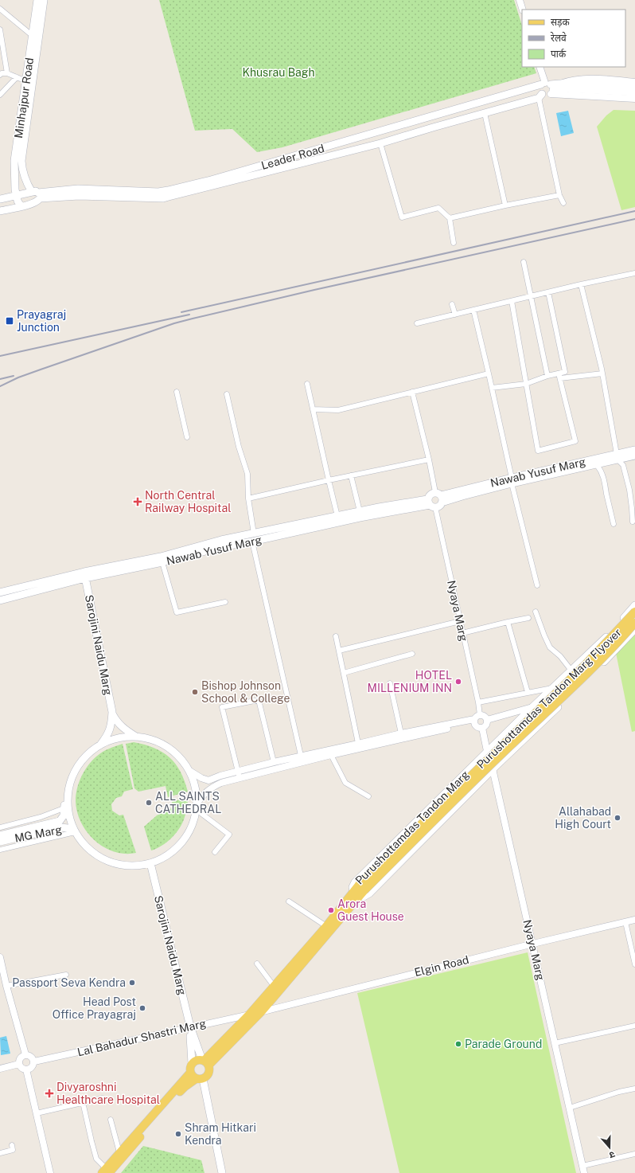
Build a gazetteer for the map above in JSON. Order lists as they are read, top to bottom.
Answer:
{
  "streets": {
    "main road": [
      "Minhajpur Road",
      "Leader Road",
      "Nawab Yusuf Marg",
      "Sarojini Naidu Marg",
      "Purushottamdas Tandon Marg Flyover",
      "Purushottamdas Tandon Marg",
      "MG Marg"
    ],
    "street": ["Nyaya Marg", "Elgin Road", "Lal Bahadur Shastri Marg"]
  },
  "crossings": [
    ["Minhajpur Road", "Leader Road"],
    ["Nawab Yusuf Marg", "Nyaya Marg"],
    ["Nawab Yusuf Marg", "Sarojini Naidu Marg"],
    ["Nyaya Marg", "Purushottamdas Tandon Marg"],
    ["Nyaya Marg", "Elgin Road"],
    ["Sarojini Naidu Marg", "Purushottamdas Tandon Marg"],
    ["Sarojini Naidu Marg", "Lal Bahadur Shastri Marg"],
    ["Purushottamdas Tandon Marg Flyover", "Purushottamdas Tandon Marg"],
    ["Purushottamdas Tandon Marg", "Elgin Road"],
    ["Purushottamdas Tandon Marg", "Lal Bahadur Shastri Marg"],
    ["Elgin Road", "Lal Bahadur Shastri Marg"]
  ],
  "parks": ["Khusrau Bagh"],
  "places": {
    "transit": ["Prayagraj Junction"],
    "health": ["North Central Railway Hospital", "Divyaroshni Healthcare Hospital"],
    "other": [
      "HOTEL MILLENIUM INN",
      "Bishop Johnson School & College",
      "ALL SAINTS CATHEDRAL",
      "Allahabad High Court",
      "Arora Guest House",
      "Passport Seva Kendra",
      "Head Post Office Prayagraj",
      "Parade Ground",
      "Shram Hitkari Kendra"
    ]
  },
  "legend": ["सड़क", "रेलवे", "पार्क"],
  "north": "bottom"
}
